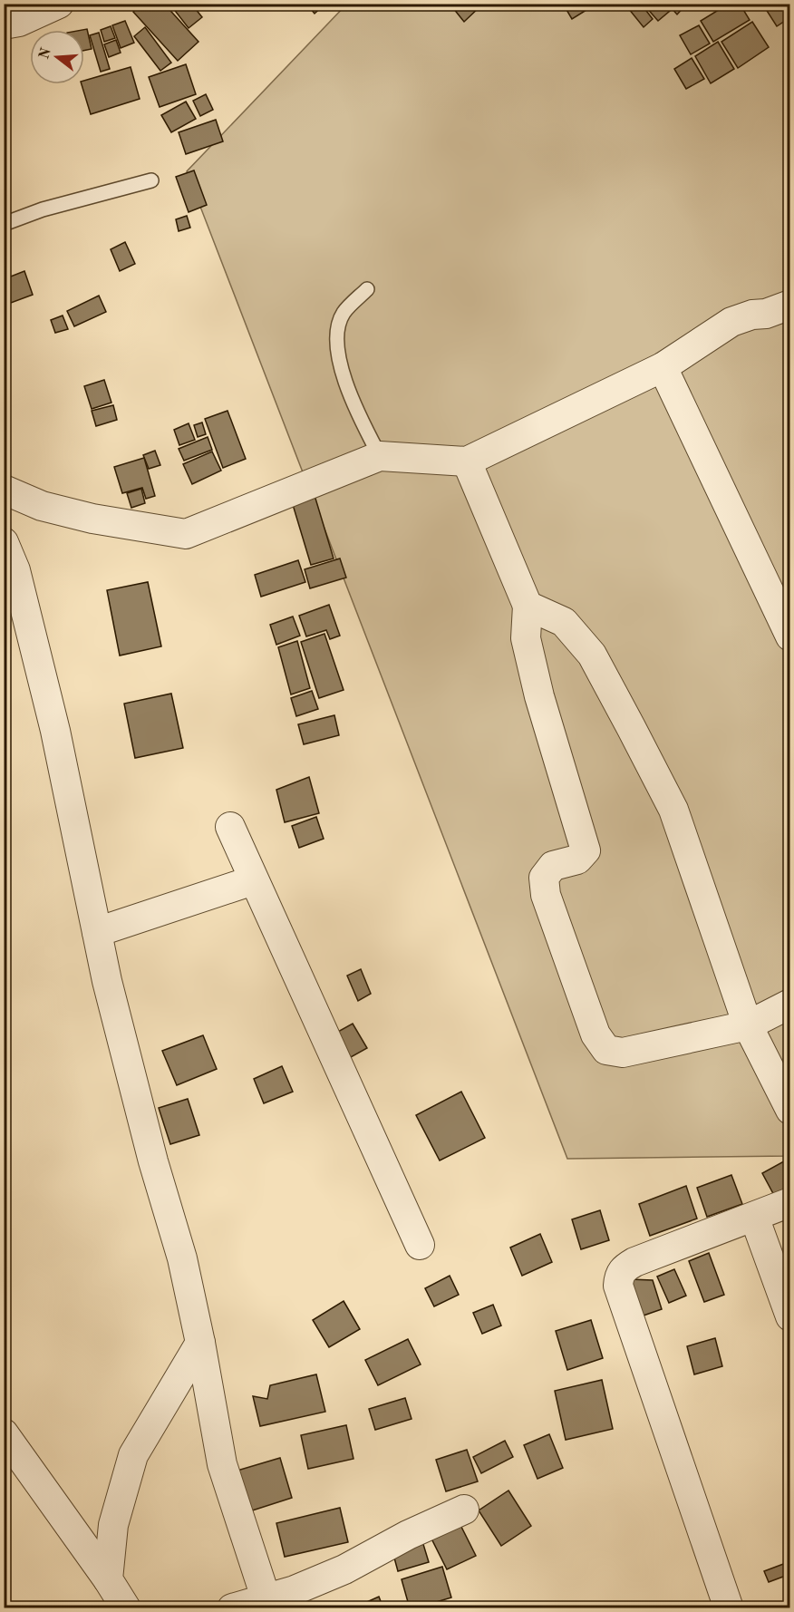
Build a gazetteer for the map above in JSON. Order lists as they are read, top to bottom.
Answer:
{
  "north": "left"
}
